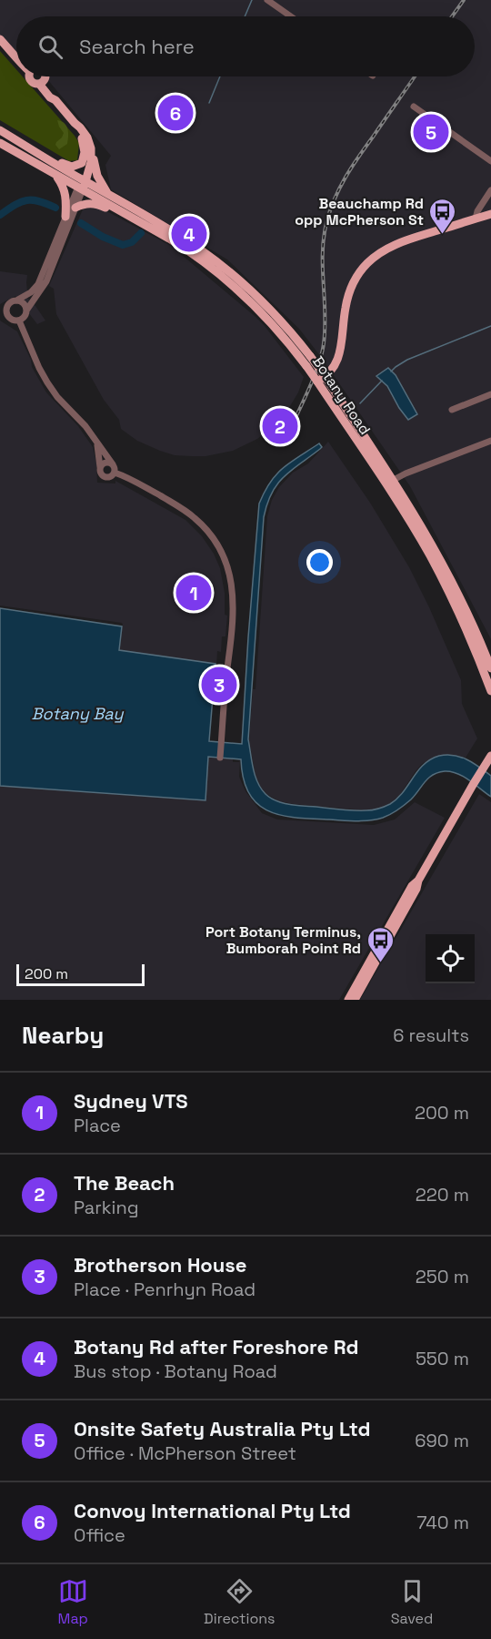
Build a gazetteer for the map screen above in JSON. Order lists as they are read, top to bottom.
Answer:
{
  "streets": {
    "main road": ["Botany Road"]
  },
  "water": ["Botany Bay"],
  "places": {
    "bus stop": ["Beauchamp Rd opp McPherson St", "Port Botany Terminus, Bumborah Point Rd"]
  },
  "scale_bar": "200 m",
  "page": {
    "search": "Search here",
    "pins": [
      "6",
      "5",
      "4",
      "2",
      "1",
      "3"
    ],
    "scale": "200 m",
    "heading": ["Nearby", "6 results"],
    "list": [
      {
        "mark": "1",
        "name": "Sydney VTS",
        "note": "Place",
        "value": "200 m"
      },
      {
        "mark": "2",
        "name": "The Beach",
        "note": "Parking",
        "value": "220 m"
      },
      {
        "mark": "3",
        "name": "Brotherson House",
        "note": "Place · Penrhyn Road",
        "value": "250 m"
      },
      {
        "mark": "4",
        "name": "Botany Rd after Foreshore Rd",
        "note": "Bus stop · Botany Road",
        "value": "550 m"
      },
      {
        "mark": "5",
        "name": "Onsite Safety Australia Pty Ltd",
        "note": "Office · McPherson Street",
        "value": "690 m"
      },
      {
        "mark": "6",
        "name": "Convoy International Pty Ltd",
        "note": "Office",
        "value": "740 m"
      }
    ],
    "nav": ["Map", "Directions", "Saved"]
  }
}
